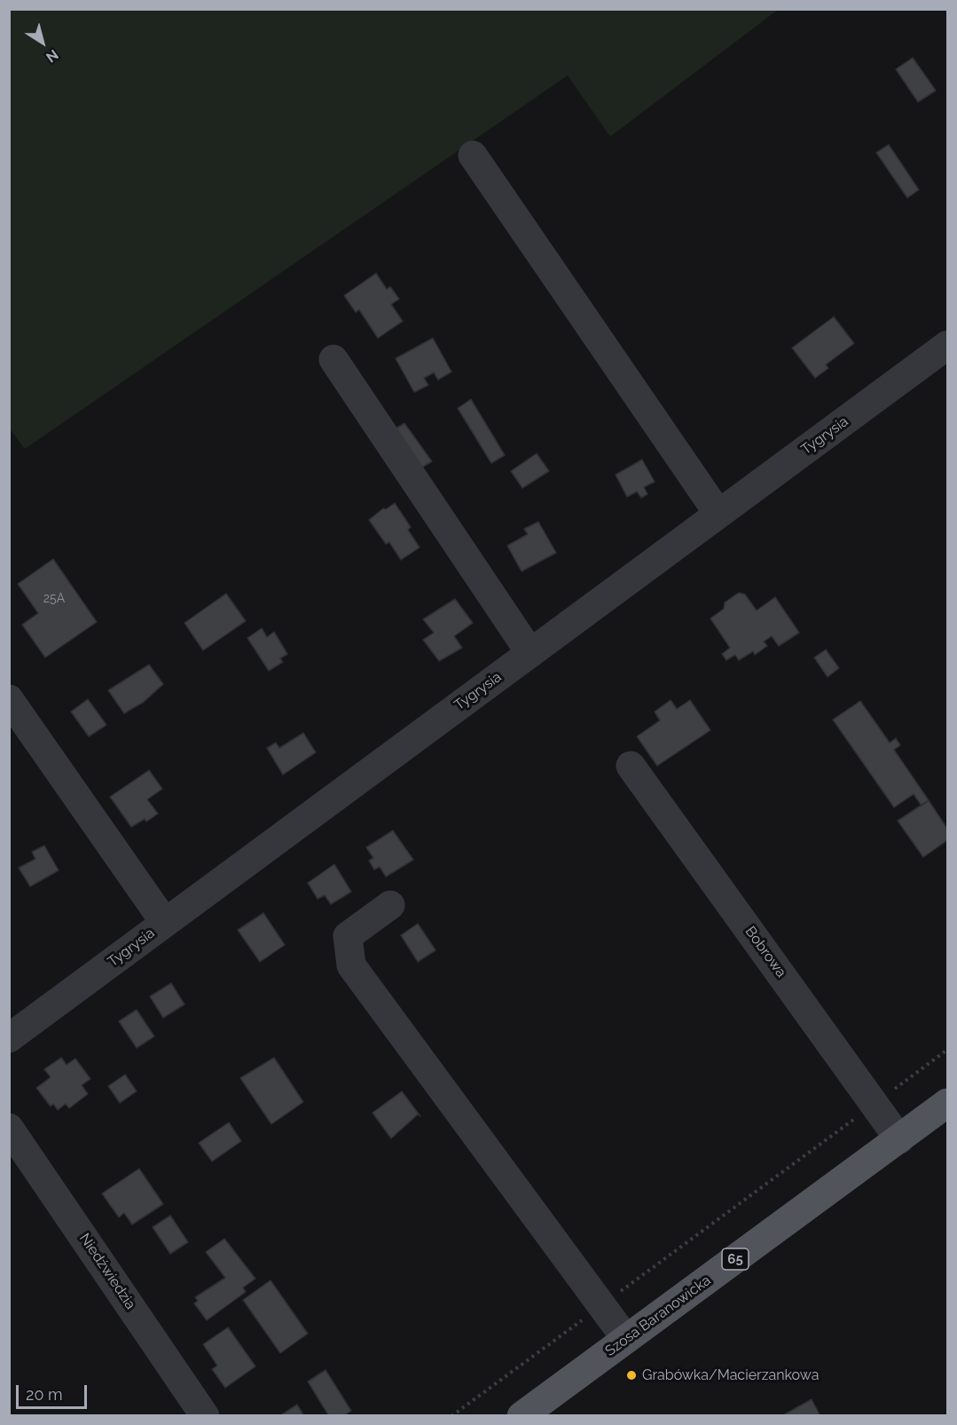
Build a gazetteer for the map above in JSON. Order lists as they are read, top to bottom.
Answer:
{
  "streets": {
    "main road": ["65", "Szosa Baranowicka"],
    "street": ["Tygrysia", "Bobrowa", "Niedźwiedzia"]
  },
  "crossings": [
    ["Bobrowa", "Szosa Baranowicka"]
  ],
  "places": ["Grabówka/Macierzankowa"],
  "house_numbers": ["25A"],
  "scale_bar": "20 m",
  "north": "bottom right"
}
